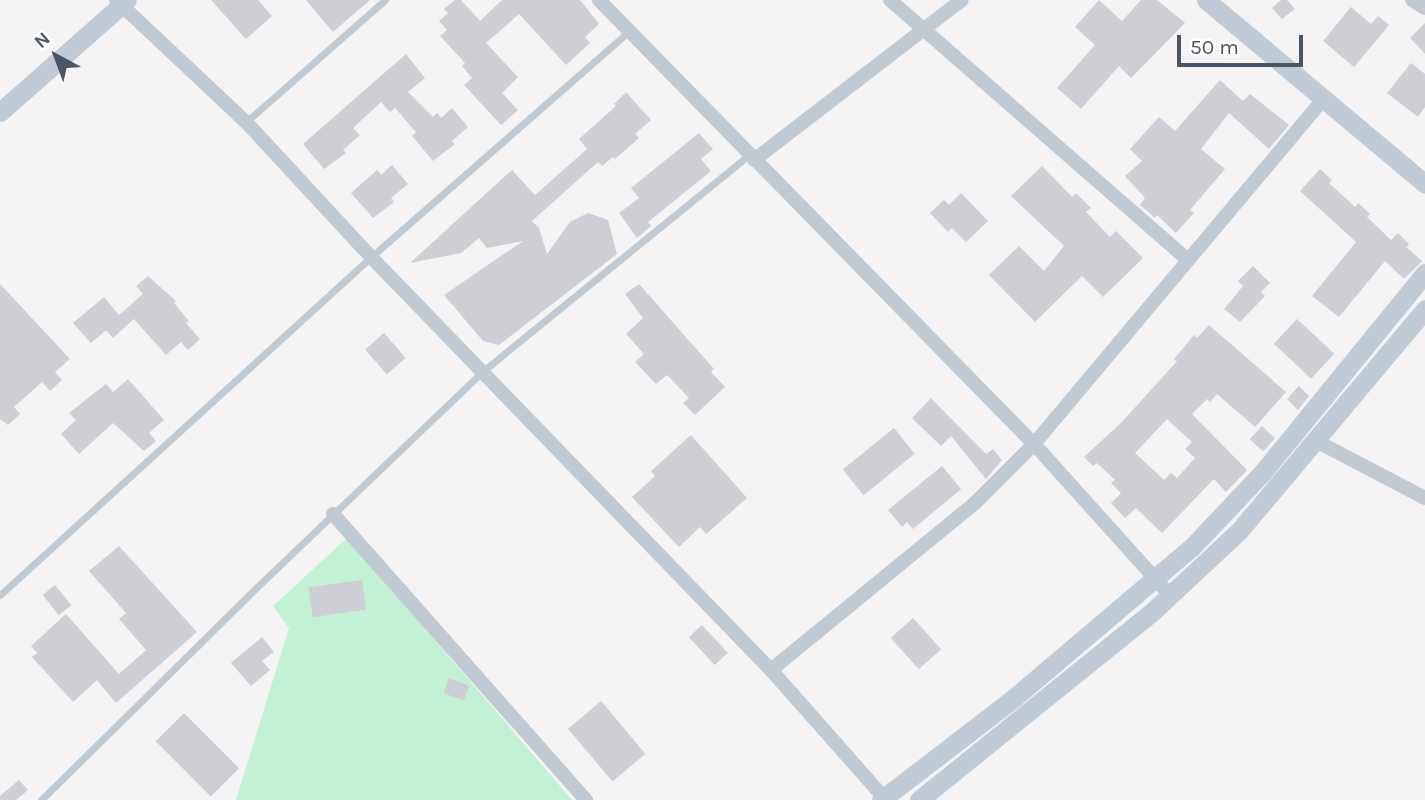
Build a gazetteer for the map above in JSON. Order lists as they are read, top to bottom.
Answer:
{
  "scale_bar": "50 m",
  "north": "top left"
}
